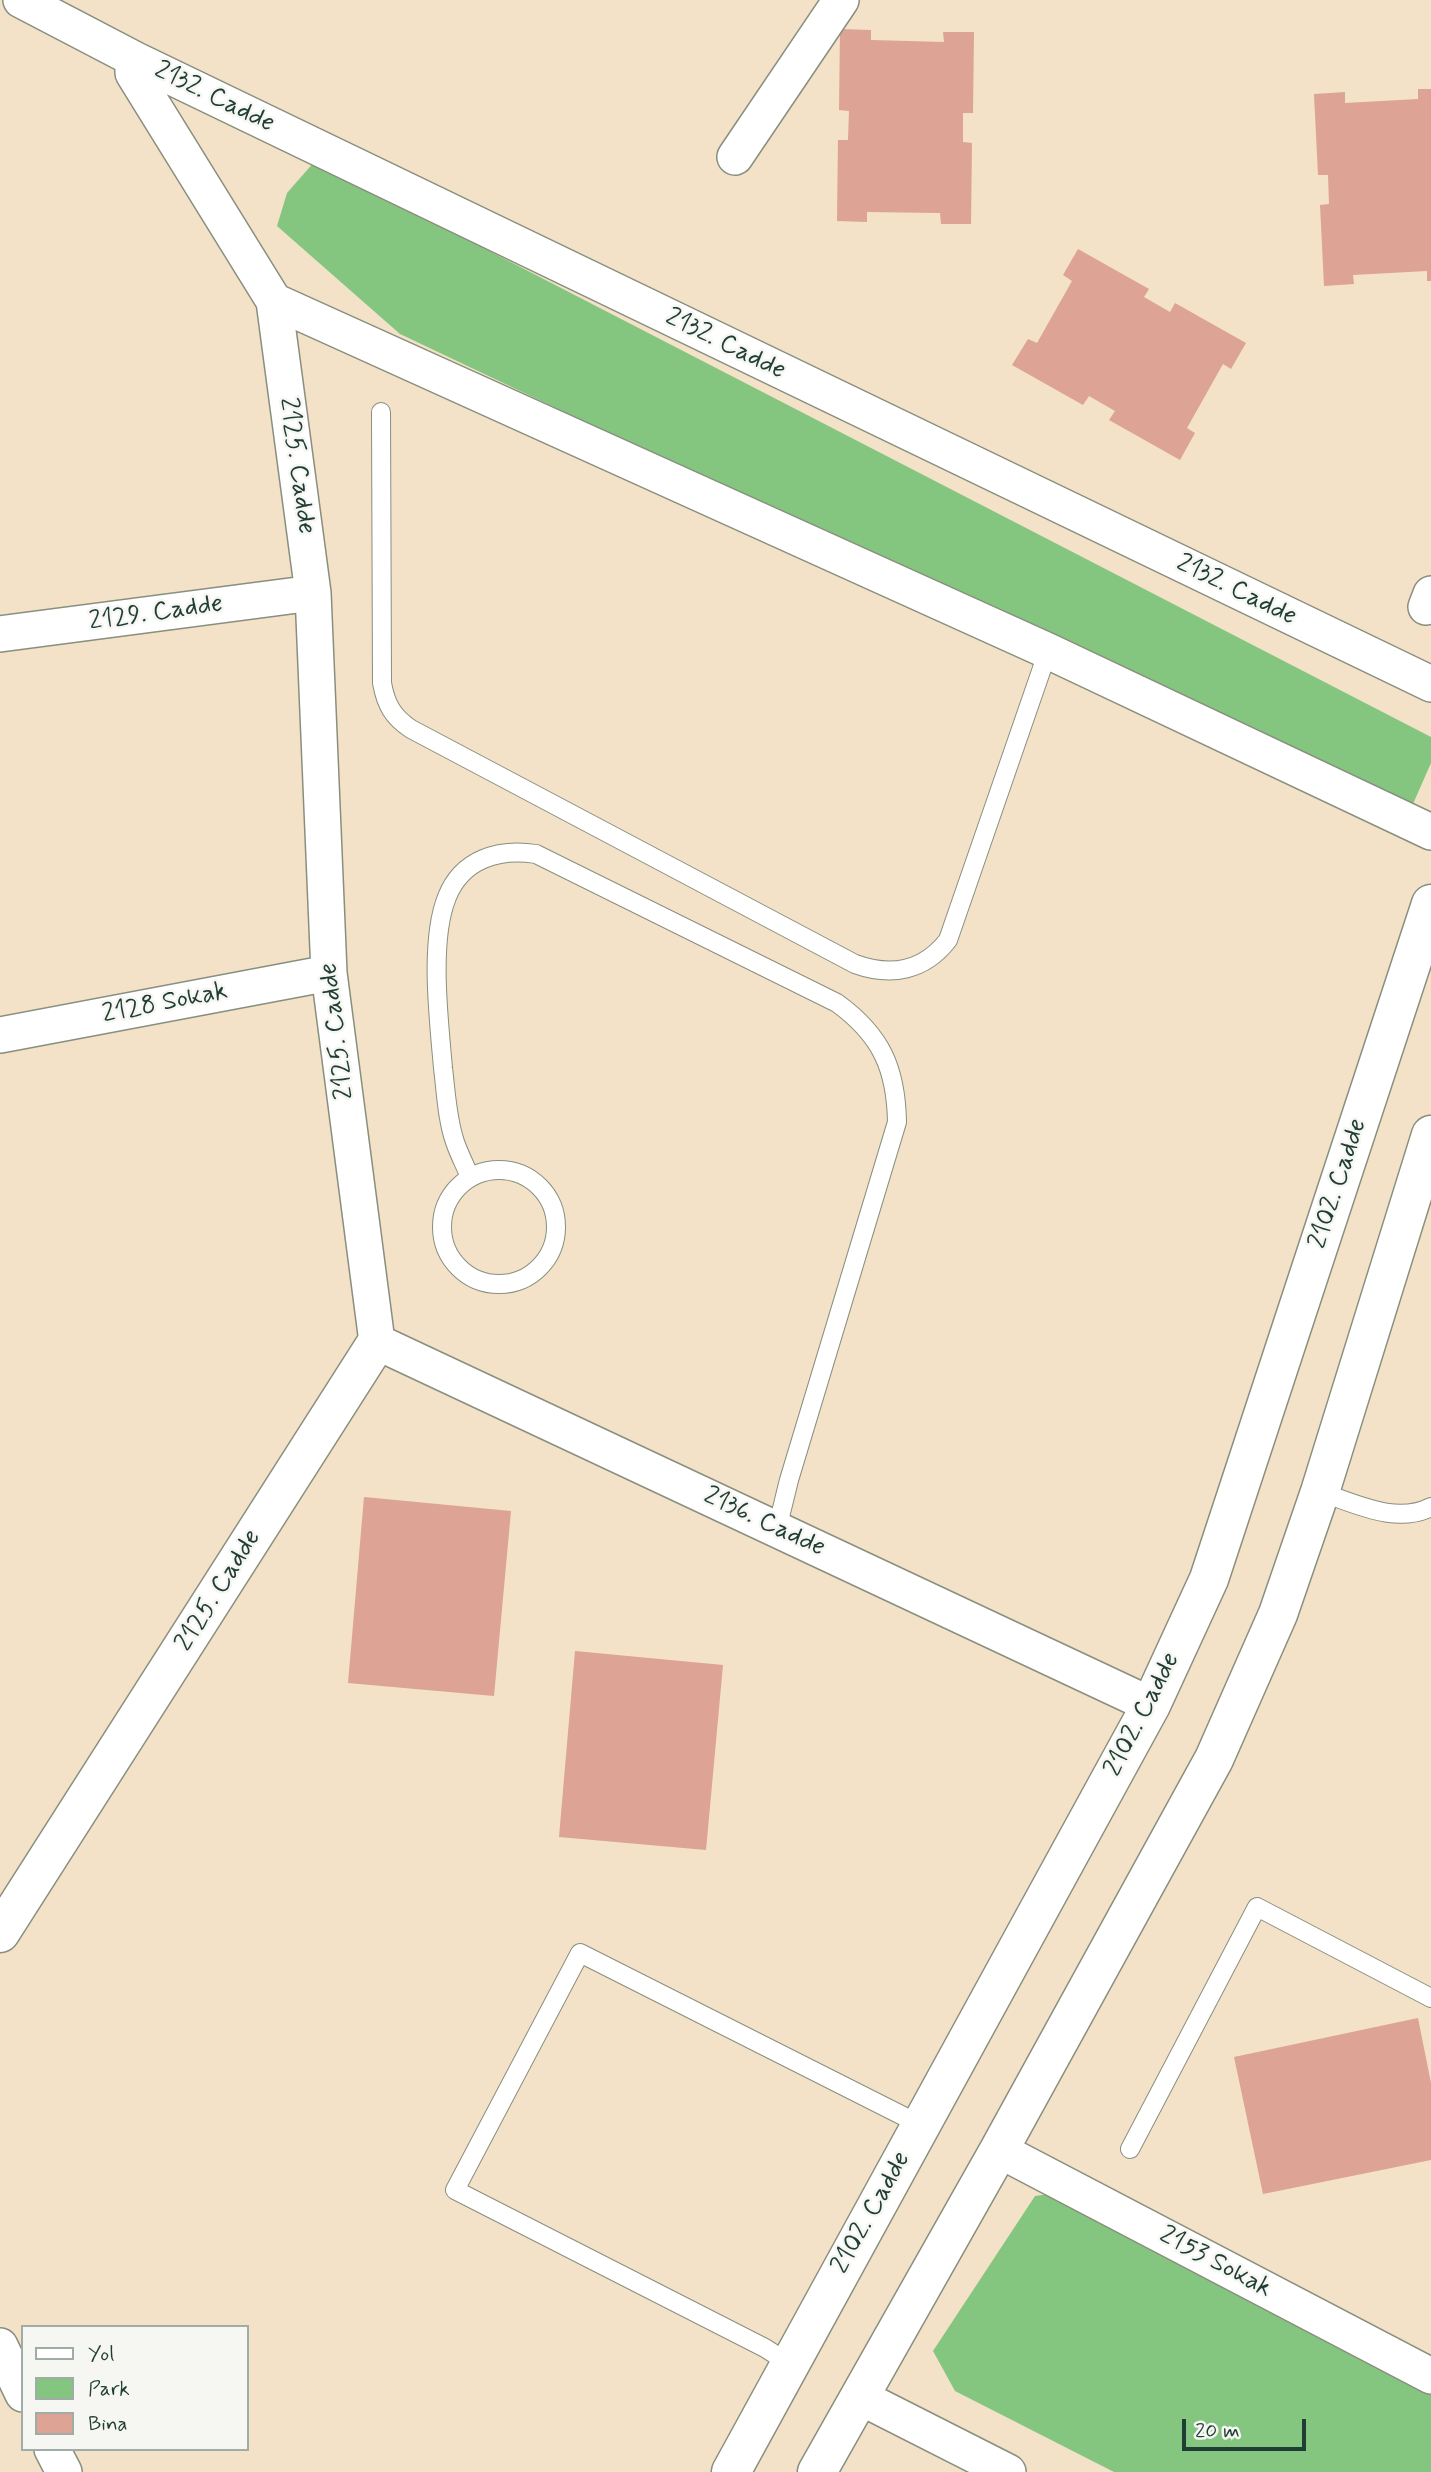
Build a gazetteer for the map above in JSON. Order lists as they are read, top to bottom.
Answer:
{
  "streets": {
    "street": [
      "2132. Cadde",
      "2125. Cadde",
      "2129. Cadde",
      "2128 Sokak",
      "2102. Cadde",
      "2136. Cadde",
      "2153 Sokak"
    ]
  },
  "crossings": [
    ["2132. Cadde", "2125. Cadde"],
    ["2125. Cadde", "2129. Cadde"],
    ["2125. Cadde", "2128 Sokak"],
    ["2125. Cadde", "2136. Cadde"],
    ["2102. Cadde", "2136. Cadde"]
  ],
  "legend": ["Yol", "Park", "Bina"],
  "scale_bar": "20 m"
}
